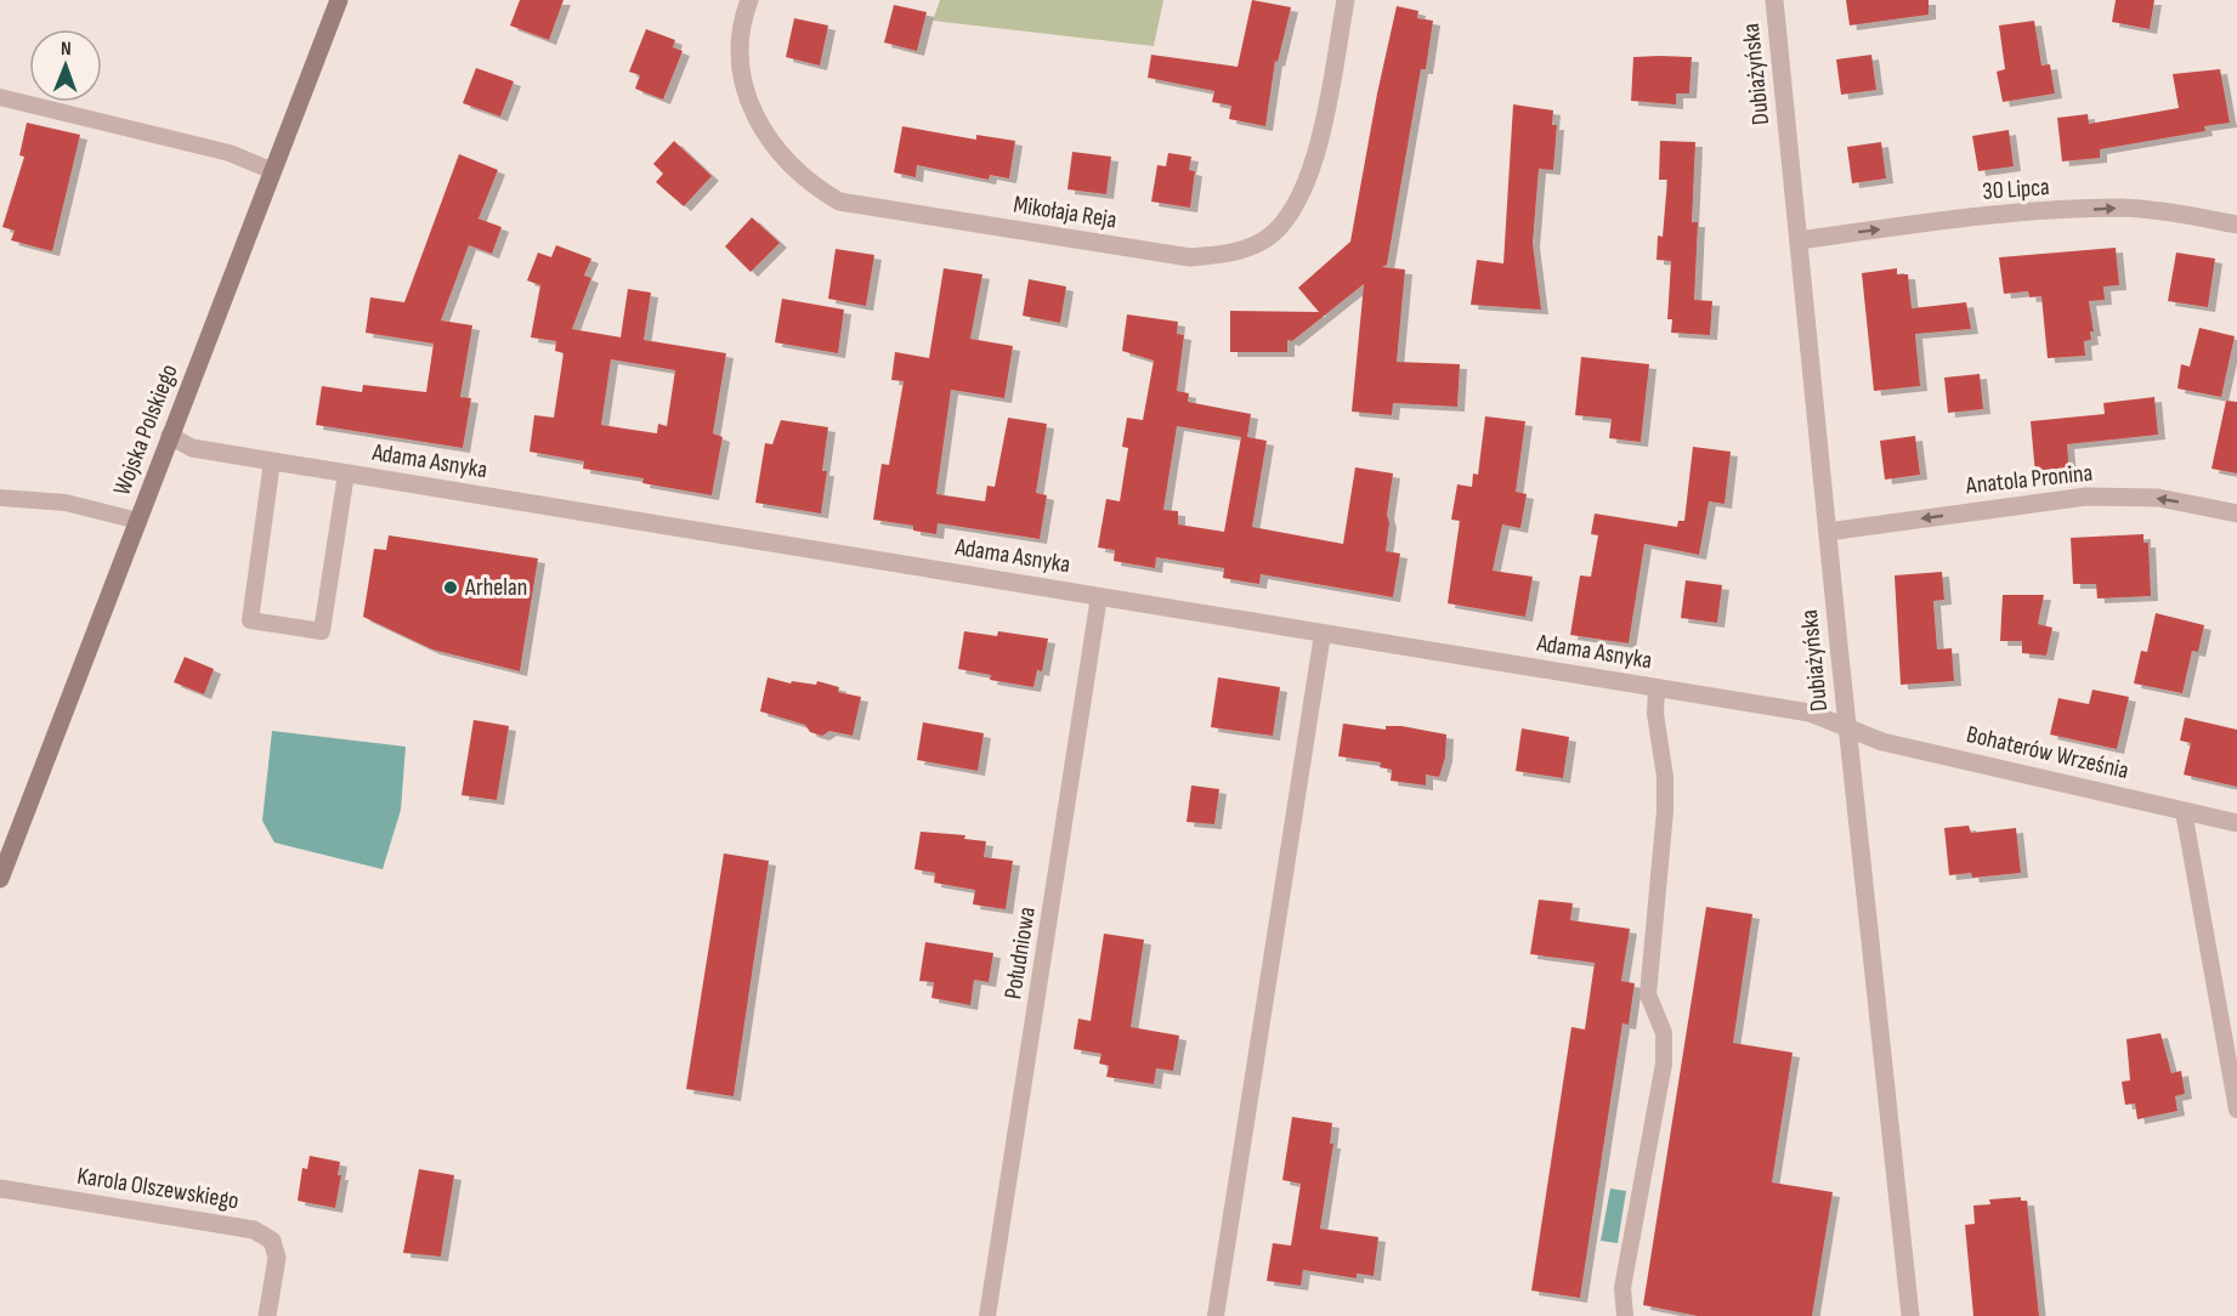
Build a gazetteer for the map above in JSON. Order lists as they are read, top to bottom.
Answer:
{
  "streets": {
    "main road": ["Wojska Polskiego"],
    "street": [
      "Dubiażyńska",
      "30 Lipca",
      "Mikołaja Reja",
      "Adama Asnyka",
      "Anatola Pronina",
      "Bohaterów Września",
      "Karola Olszewskiego"
    ],
    "lane": ["Południowa"]
  },
  "crossings": [
    ["Dubiażyńska", "30 Lipca"],
    ["Dubiażyńska", "Adama Asnyka"],
    ["Dubiażyńska", "Anatola Pronina"],
    ["Dubiażyńska", "Bohaterów Września"],
    ["Wojska Polskiego", "Adama Asnyka"],
    ["Adama Asnyka", "Bohaterów Września"],
    ["Adama Asnyka", "Południowa"]
  ],
  "one_way": ["30 Lipca", "Anatola Pronina"],
  "places": ["Arhelan"],
  "north": "top"
}
